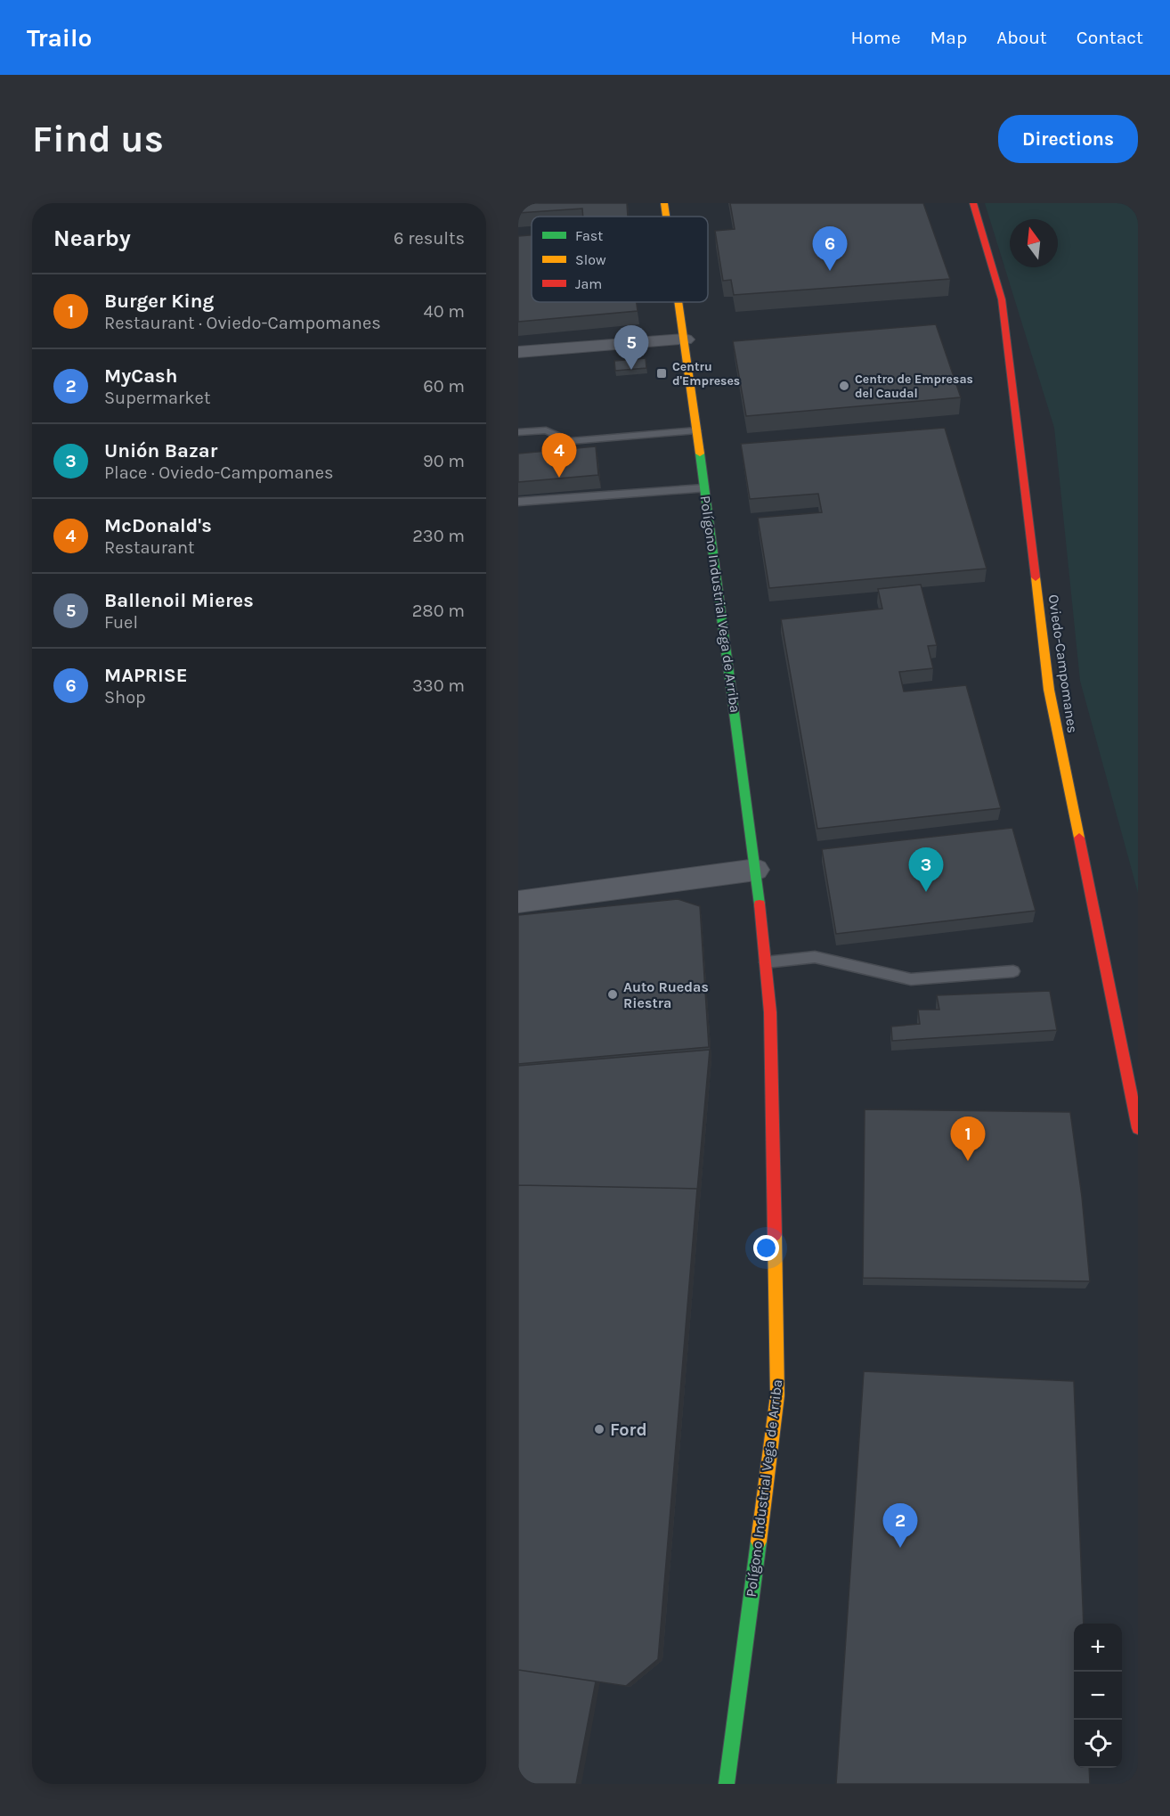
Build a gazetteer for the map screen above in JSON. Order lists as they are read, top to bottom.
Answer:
{
  "streets": {
    "street": ["Polígono Industrial Vega de Arriba", "Oviedo-Campomanes"]
  },
  "places": {
    "transit": ["Centru d'Empreses"],
    "other": ["Centro de Empresas del Caudal", "Auto Ruedas Riestra", "Ford"]
  },
  "legend": ["Fast", "Slow", "Jam"],
  "north": "top",
  "page": {
    "header": "Trailo",
    "nav": [
      "Home",
      "Map",
      "About",
      "Contact"
    ],
    "buttons": "Directions",
    "title": "Find us",
    "heading": ["Nearby", "6 results"],
    "pins": [
      "6",
      "5",
      "4",
      "3",
      "1",
      "2"
    ],
    "list": [
      {
        "mark": "1",
        "name": "Burger King",
        "note": "Restaurant · Oviedo-Campomanes",
        "value": "40 m"
      },
      {
        "mark": "2",
        "name": "MyCash",
        "note": "Supermarket",
        "value": "60 m"
      },
      {
        "mark": "3",
        "name": "Unión Bazar",
        "note": "Place · Oviedo-Campomanes",
        "value": "90 m"
      },
      {
        "mark": "4",
        "name": "McDonald's",
        "note": "Restaurant",
        "value": "230 m"
      },
      {
        "mark": "5",
        "name": "Ballenoil Mieres",
        "note": "Fuel",
        "value": "280 m"
      },
      {
        "mark": "6",
        "name": "MAPRISE",
        "note": "Shop",
        "value": "330 m"
      }
    ],
    "map_buttons": ["+", "−"]
  }
}
